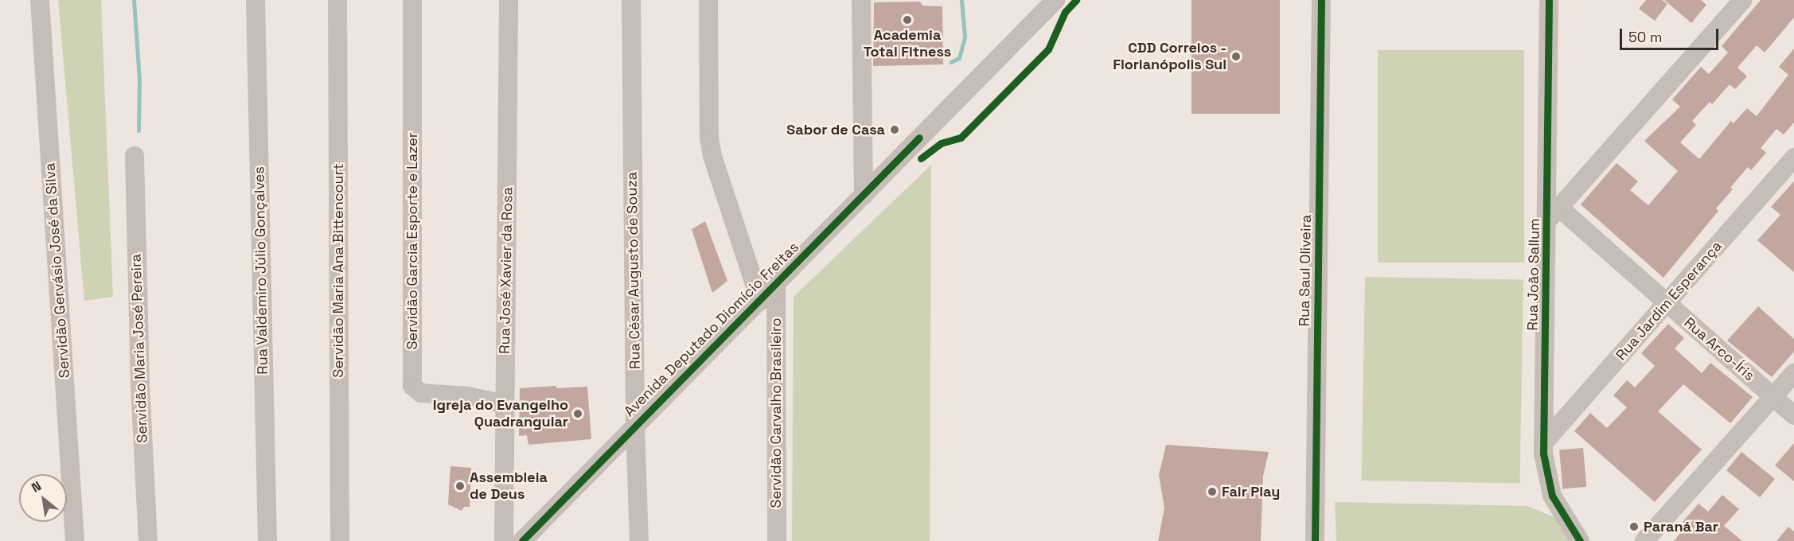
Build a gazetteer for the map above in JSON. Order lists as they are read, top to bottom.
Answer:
{
  "streets": {
    "street": [
      "Servidão Garcia Esporte e Lazer",
      "Servidão Gervásio José da Silva",
      "Rua Valdemiro Júlio Gonçalves",
      "Servidão Maria Ana Bittencourt",
      "Rua José Xavier da Rosa",
      "Rua César Augusto de Souza",
      "Rua Saul Oliveira",
      "Rua João Sallum",
      "Rua Jardim Esperança",
      "Avenida Deputado Diomício Freitas",
      "Servidão Maria José Pereira",
      "Rua Arco-Íris",
      "Servidão Carvalho Brasileiro"
    ]
  },
  "crossings": [
    ["Servidão Garcia Esporte e Lazer", "Rua José Xavier da Rosa"],
    ["Rua César Augusto de Souza", "Avenida Deputado Diomício Freitas"],
    ["Rua João Sallum", "Rua Jardim Esperança"],
    ["Rua João Sallum", "Rua Arco-Íris"],
    ["Rua Jardim Esperança", "Rua Arco-Íris"],
    ["Avenida Deputado Diomício Freitas", "Servidão Carvalho Brasileiro"]
  ],
  "places": [
    "Academia Total Fitness",
    "CDD Correios - Florianópolis Sul",
    "Sabor de Casa",
    "Igreja do Evangelho Quadrangular",
    "Assembleia de Deus",
    "Fair Play",
    "Paraná Bar"
  ],
  "scale_bar": "50 m",
  "north": "top left"
}
